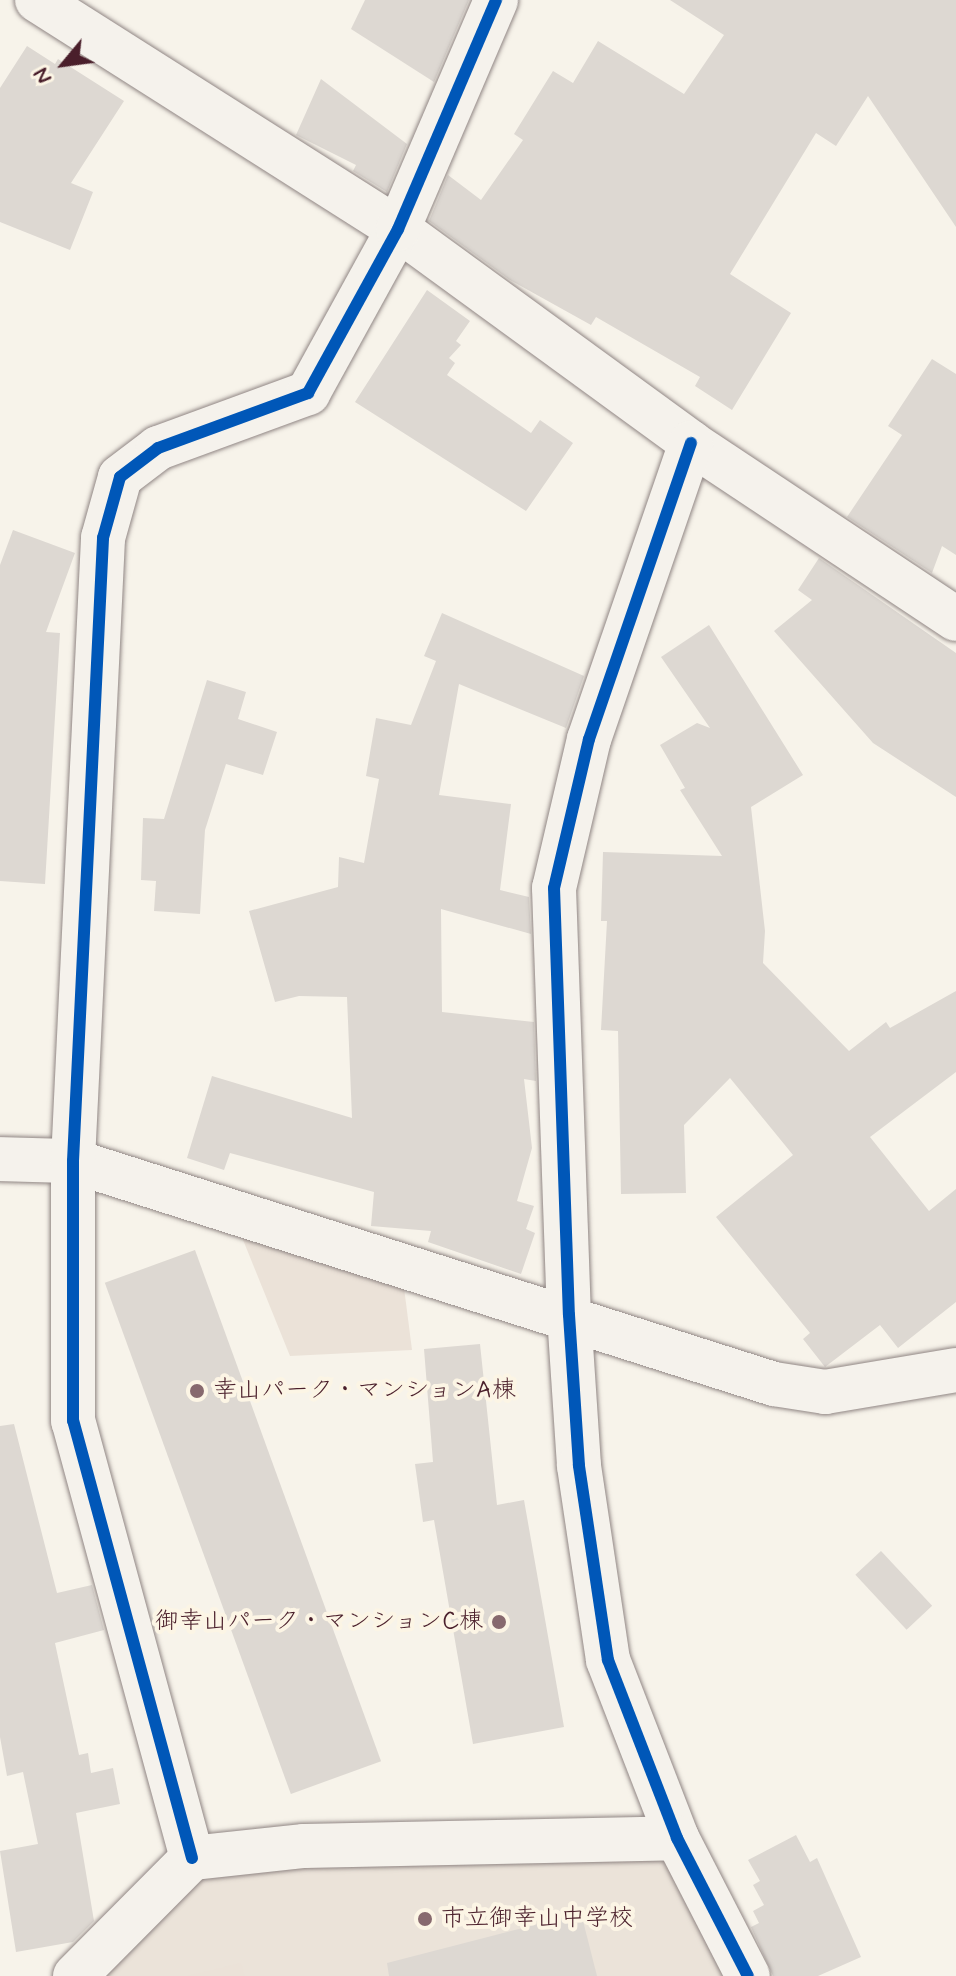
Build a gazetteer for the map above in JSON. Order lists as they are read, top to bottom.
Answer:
{
  "places": ["幸山パーク・マンションA棟", "御幸山パーク・マンションC棟", "市立御幸山中学校"],
  "north": "bottom left"
}
